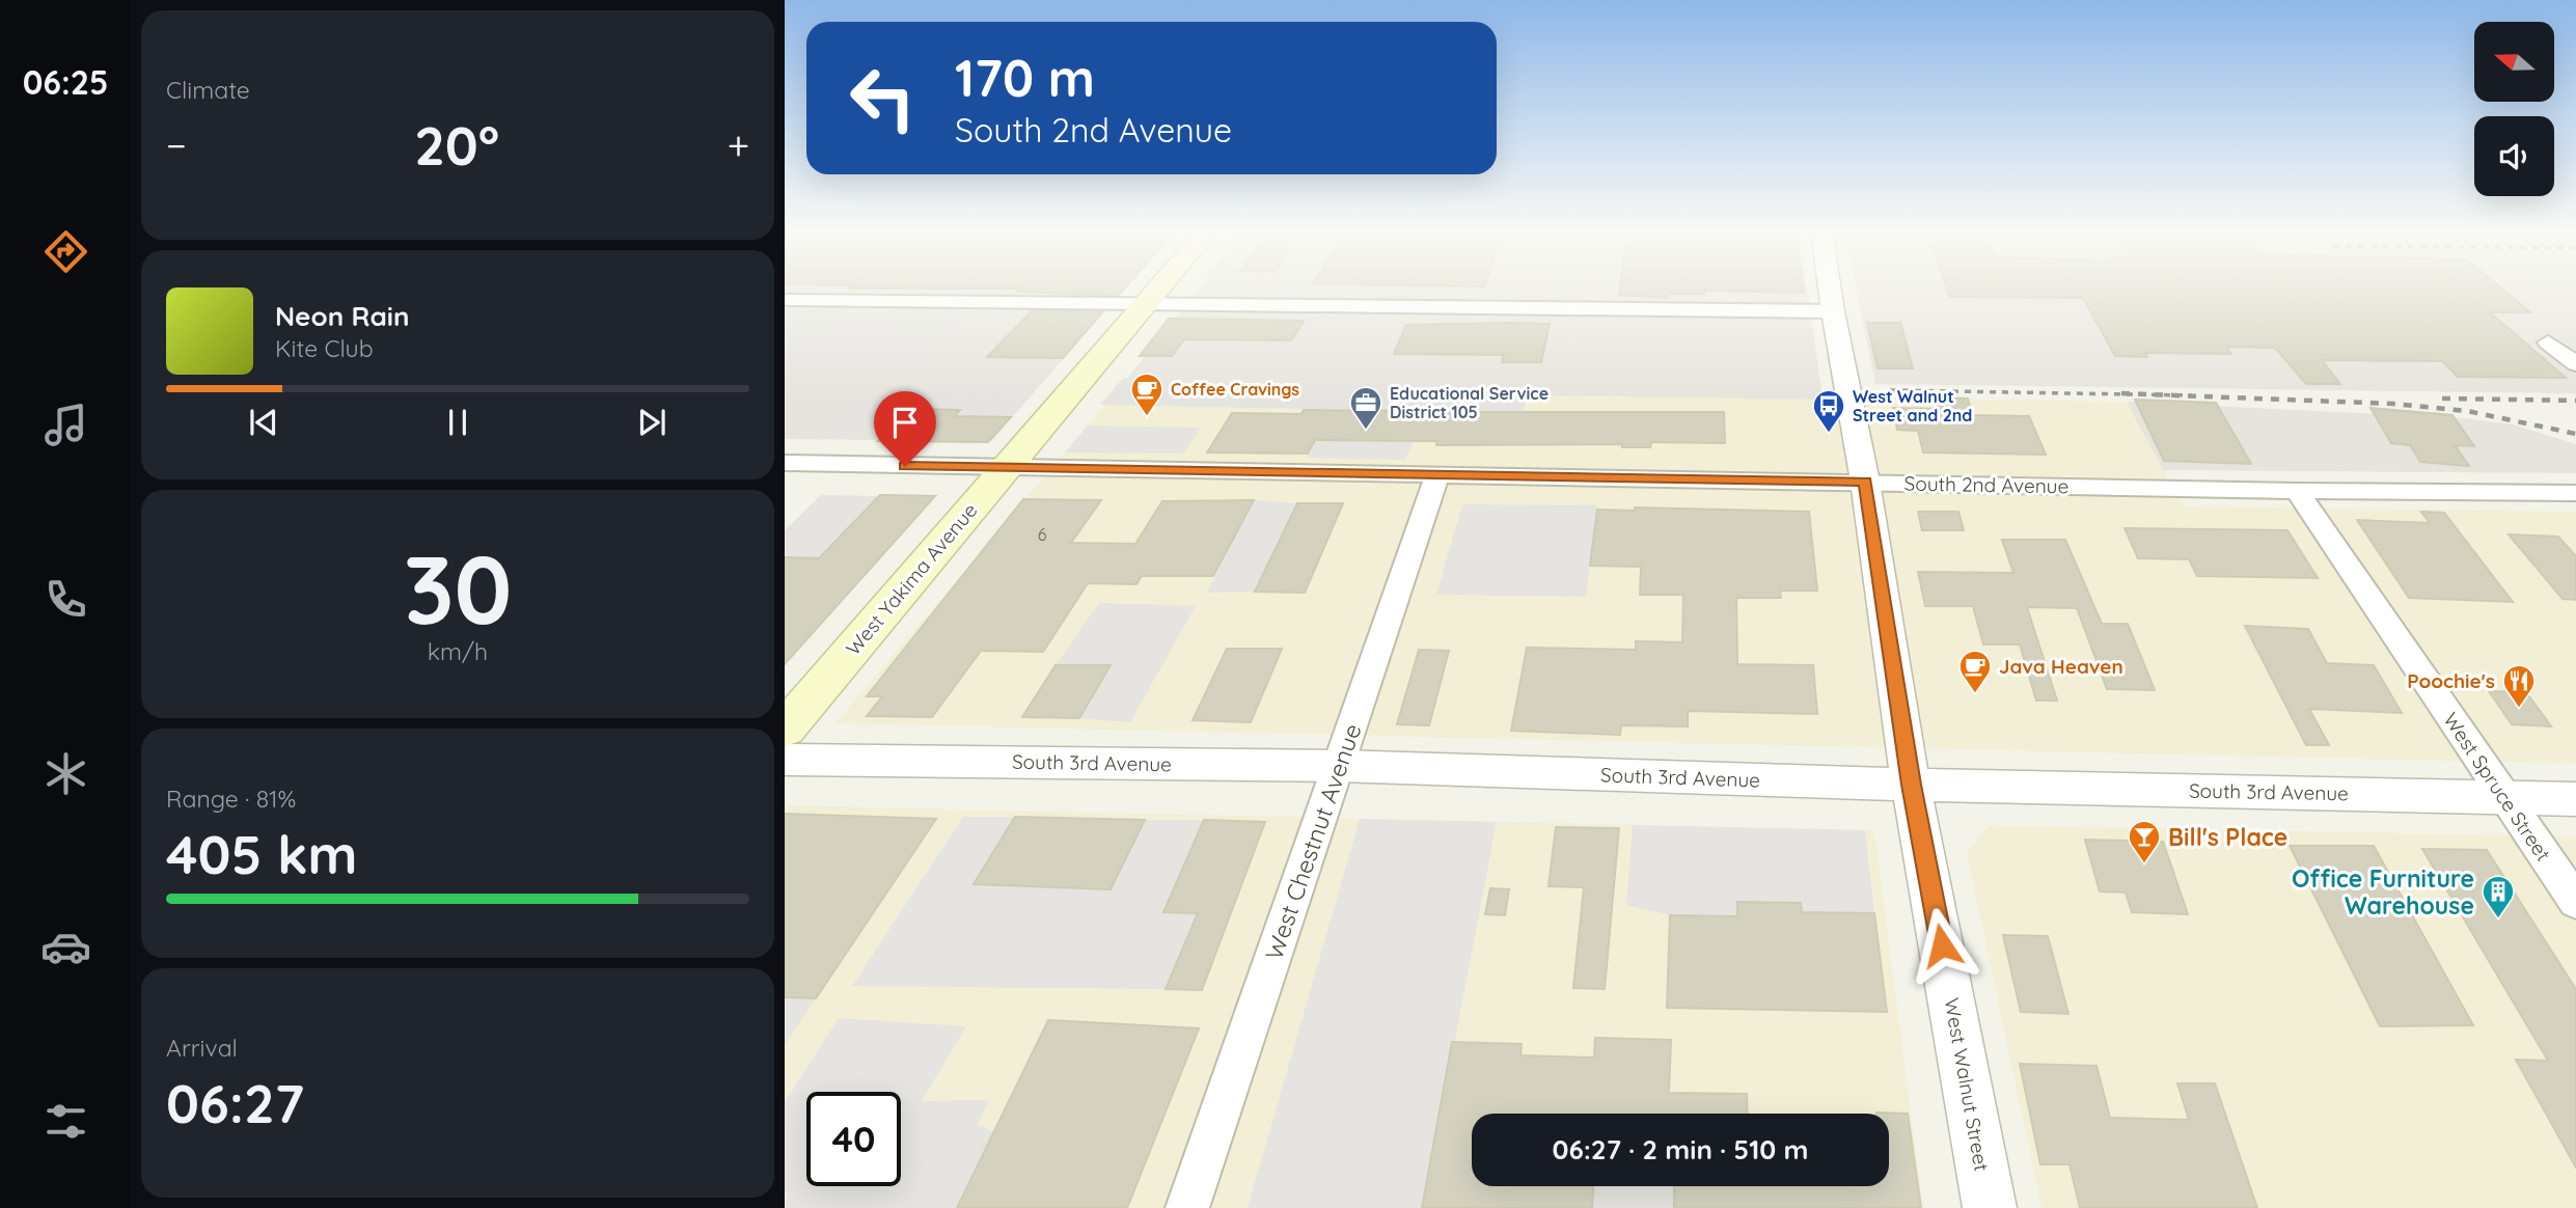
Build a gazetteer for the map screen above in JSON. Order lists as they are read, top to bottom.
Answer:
{
  "streets": {
    "main road": ["West Yakima Avenue"],
    "street": [
      "South 2nd Avenue",
      "South 3rd Avenue",
      "West Spruce Street",
      "West Chestnut Avenue",
      "West Walnut Street"
    ]
  },
  "crossings": [
    ["South 2nd Avenue", "West Yakima Avenue"],
    ["South 2nd Avenue", "West Spruce Street"],
    ["South 2nd Avenue", "West Chestnut Avenue"],
    ["South 2nd Avenue", "West Walnut Street"],
    ["South 3rd Avenue", "West Spruce Street"],
    ["South 3rd Avenue", "West Chestnut Avenue"],
    ["South 3rd Avenue", "West Walnut Street"]
  ],
  "places": {
    "cafe": ["Coffee Cravings", "Java Heaven"],
    "office": ["Educational Service District 105"],
    "bus stop": ["West Walnut Street and 2nd"],
    "restaurant": ["Poochie's"],
    "bar": ["Bill's Place"],
    "building": ["Office Furniture Warehouse"]
  },
  "house_numbers": ["6"],
  "north": "left",
  "page": {
    "tabs": "06:25",
    "tile": [
      "Climate",
      ["30", "km/h"],
      ["Range · 81%", "405 km"],
      ["Arrival", "06:27"]
    ],
    "turn": ["170 m", "South 2nd Avenue"],
    "heat": ["−", "20°", "+"],
    "song": ["Neon Rain", "Kite Club"],
    "limit": "40",
    "trip": "06:27 · 2 min · 510 m"
  }
}
